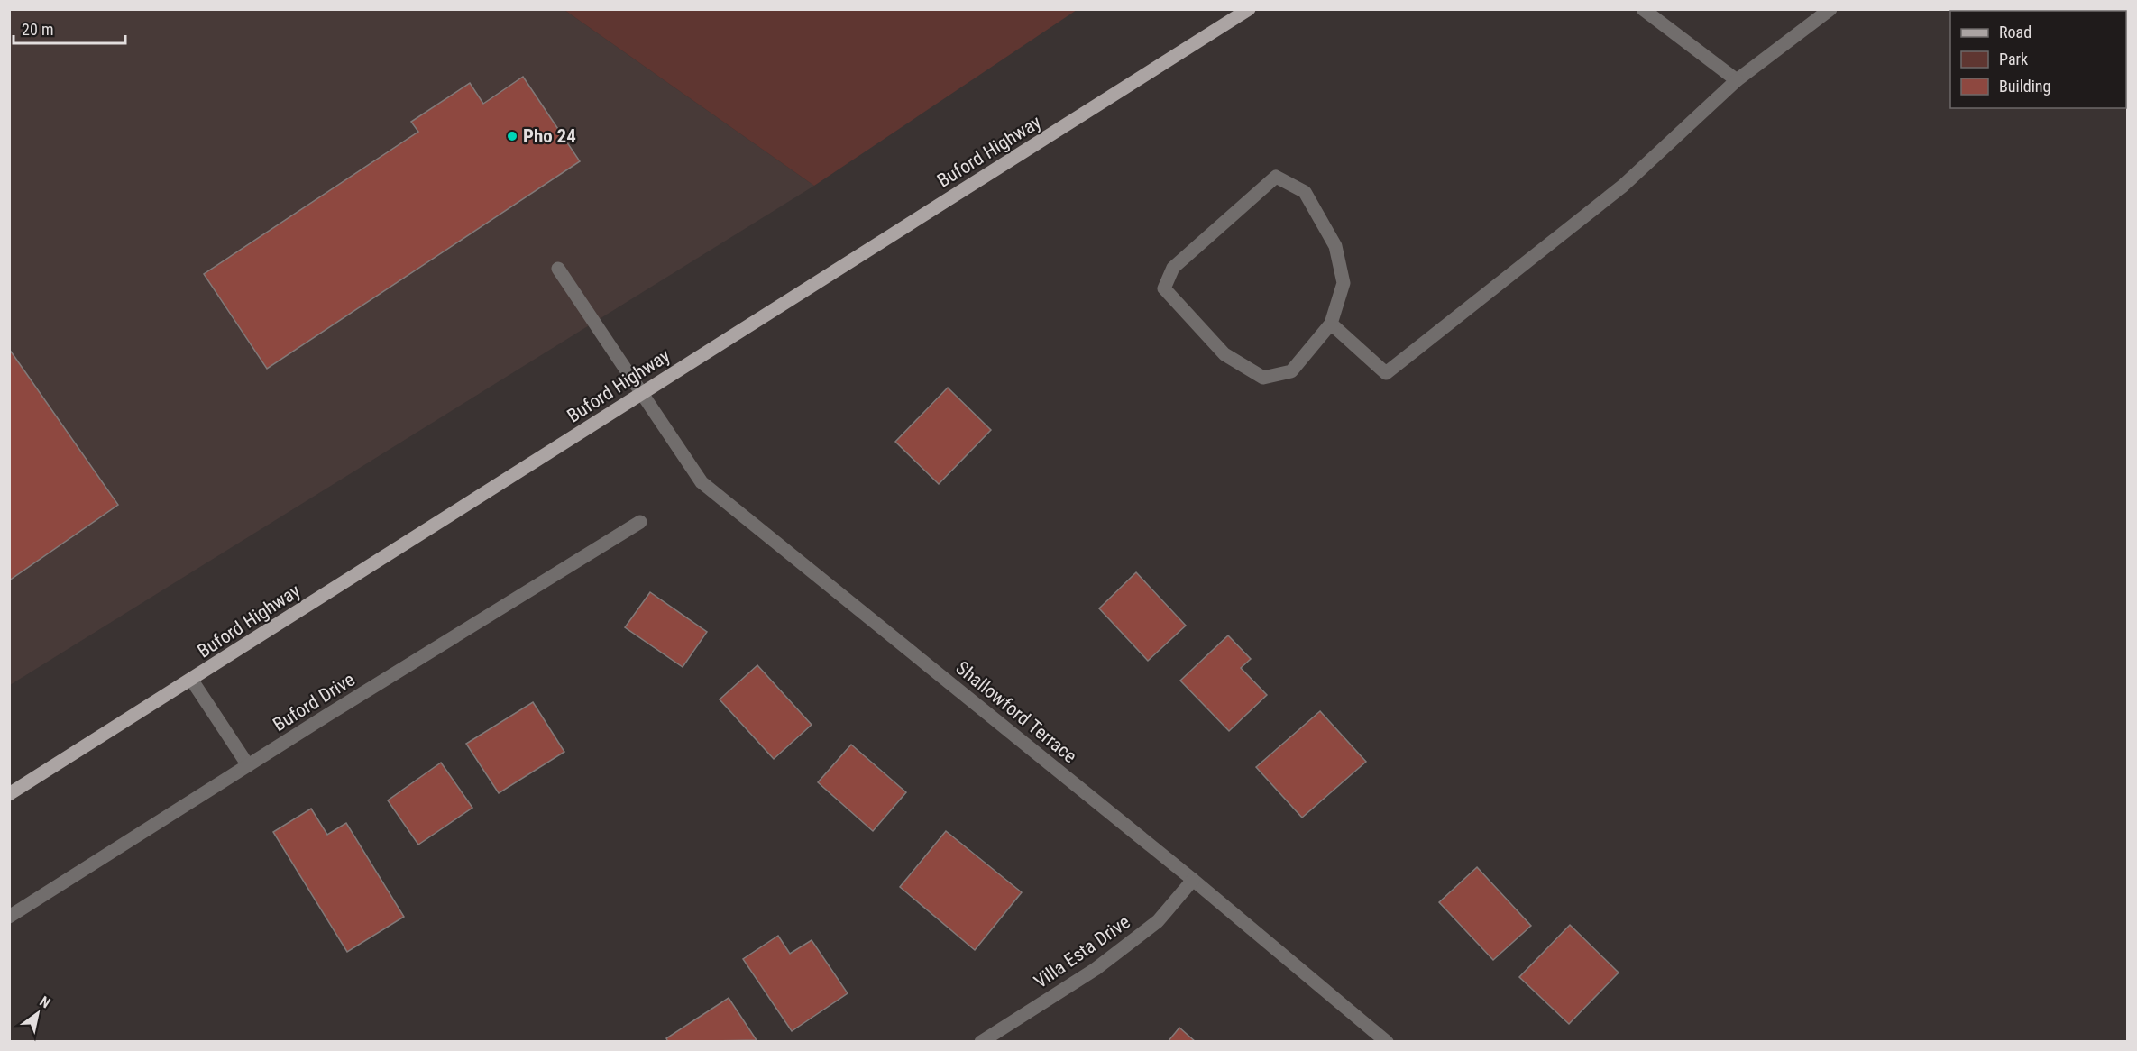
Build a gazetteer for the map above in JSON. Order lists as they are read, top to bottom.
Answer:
{
  "streets": {
    "main road": ["Buford Highway"],
    "street": ["Buford Drive", "Shallowford Terrace", "Villa Esta Drive"]
  },
  "crossings": [
    ["Buford Highway", "Shallowford Terrace"],
    ["Shallowford Terrace", "Villa Esta Drive"]
  ],
  "places": ["Pho 24"],
  "legend": ["Road", "Park", "Building"],
  "scale_bar": "20 m",
  "north": "top right"
}
